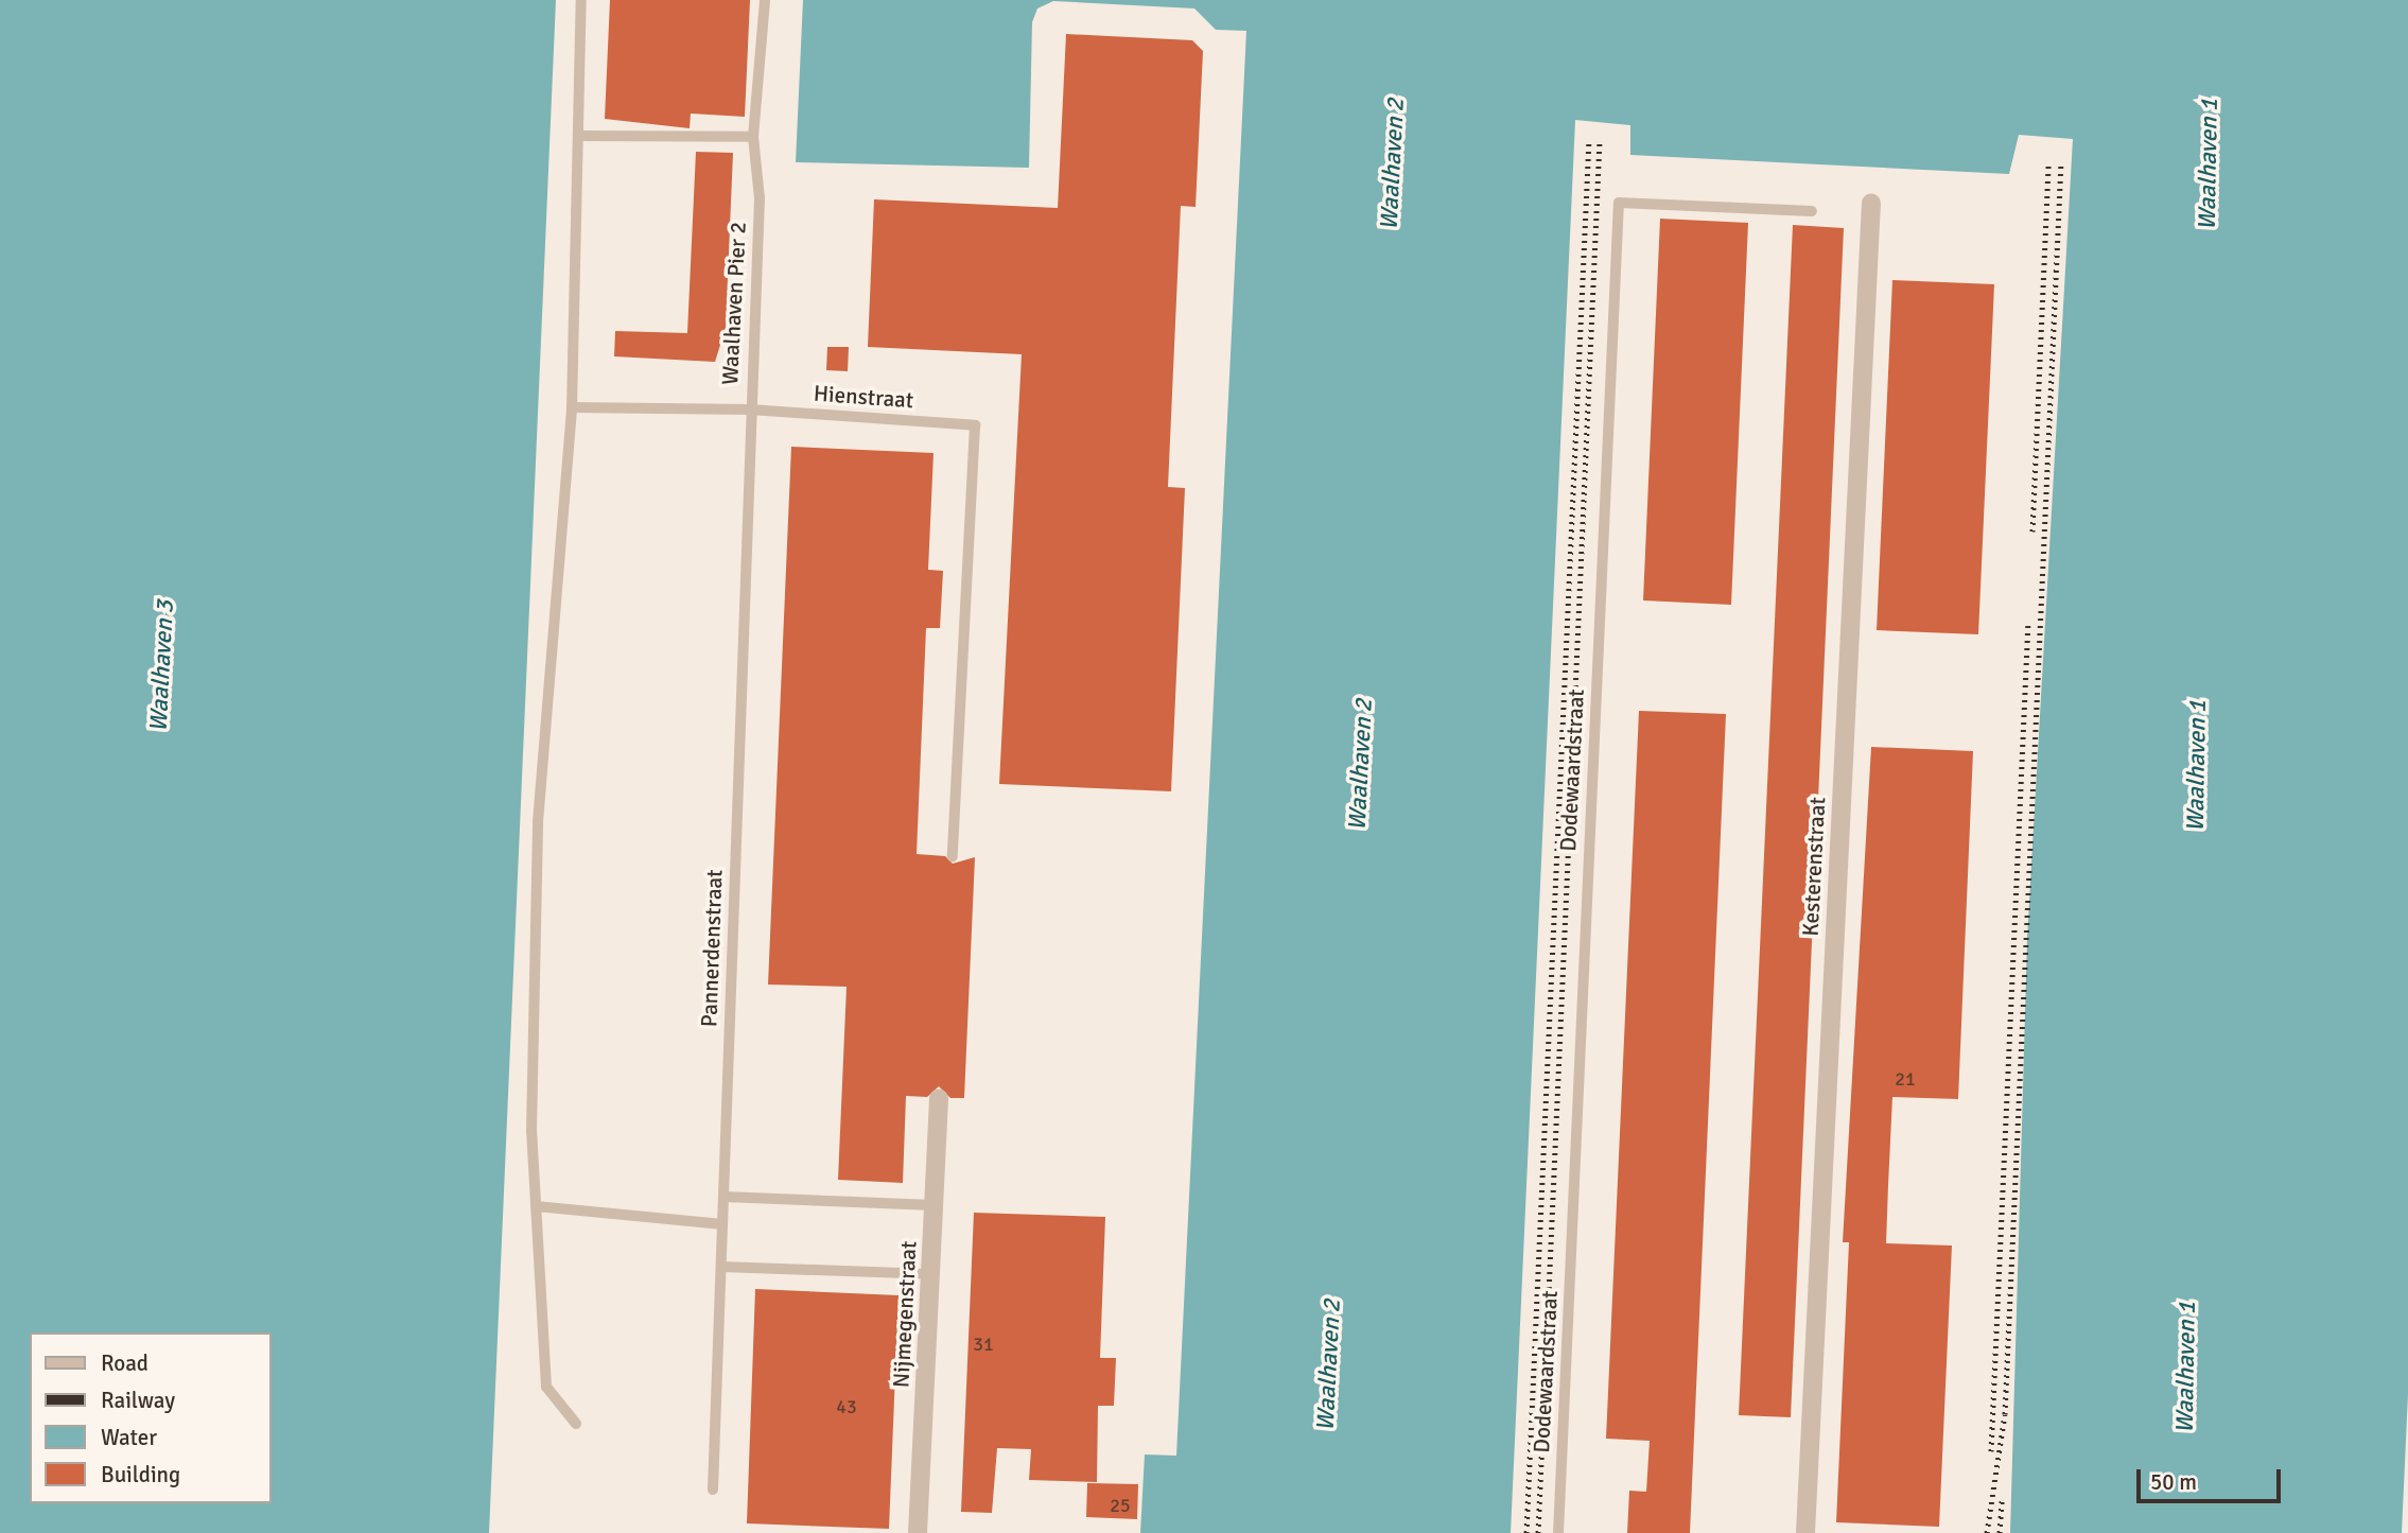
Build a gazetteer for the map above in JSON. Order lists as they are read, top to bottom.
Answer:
{
  "streets": {
    "street": ["Kesterenstraat", "Nijmegenstraat"],
    "lane": [
      "Waalhaven Pier 2",
      "Hienstraat",
      "Dodewaardstraat",
      "Pannerdenstraat"
    ]
  },
  "crossings": [
    ["Waalhaven Pier 2", "Hienstraat"],
    ["Waalhaven Pier 2", "Pannerdenstraat"],
    ["Hienstraat", "Pannerdenstraat"]
  ],
  "water": ["Waalhaven 2", "Waalhaven 1", "Waalhaven 3"],
  "house_numbers": [
    "21",
    "31",
    "43",
    "25"
  ],
  "legend": [
    "Road",
    "Railway",
    "Water",
    "Building"
  ],
  "scale_bar": "50 m"
}
